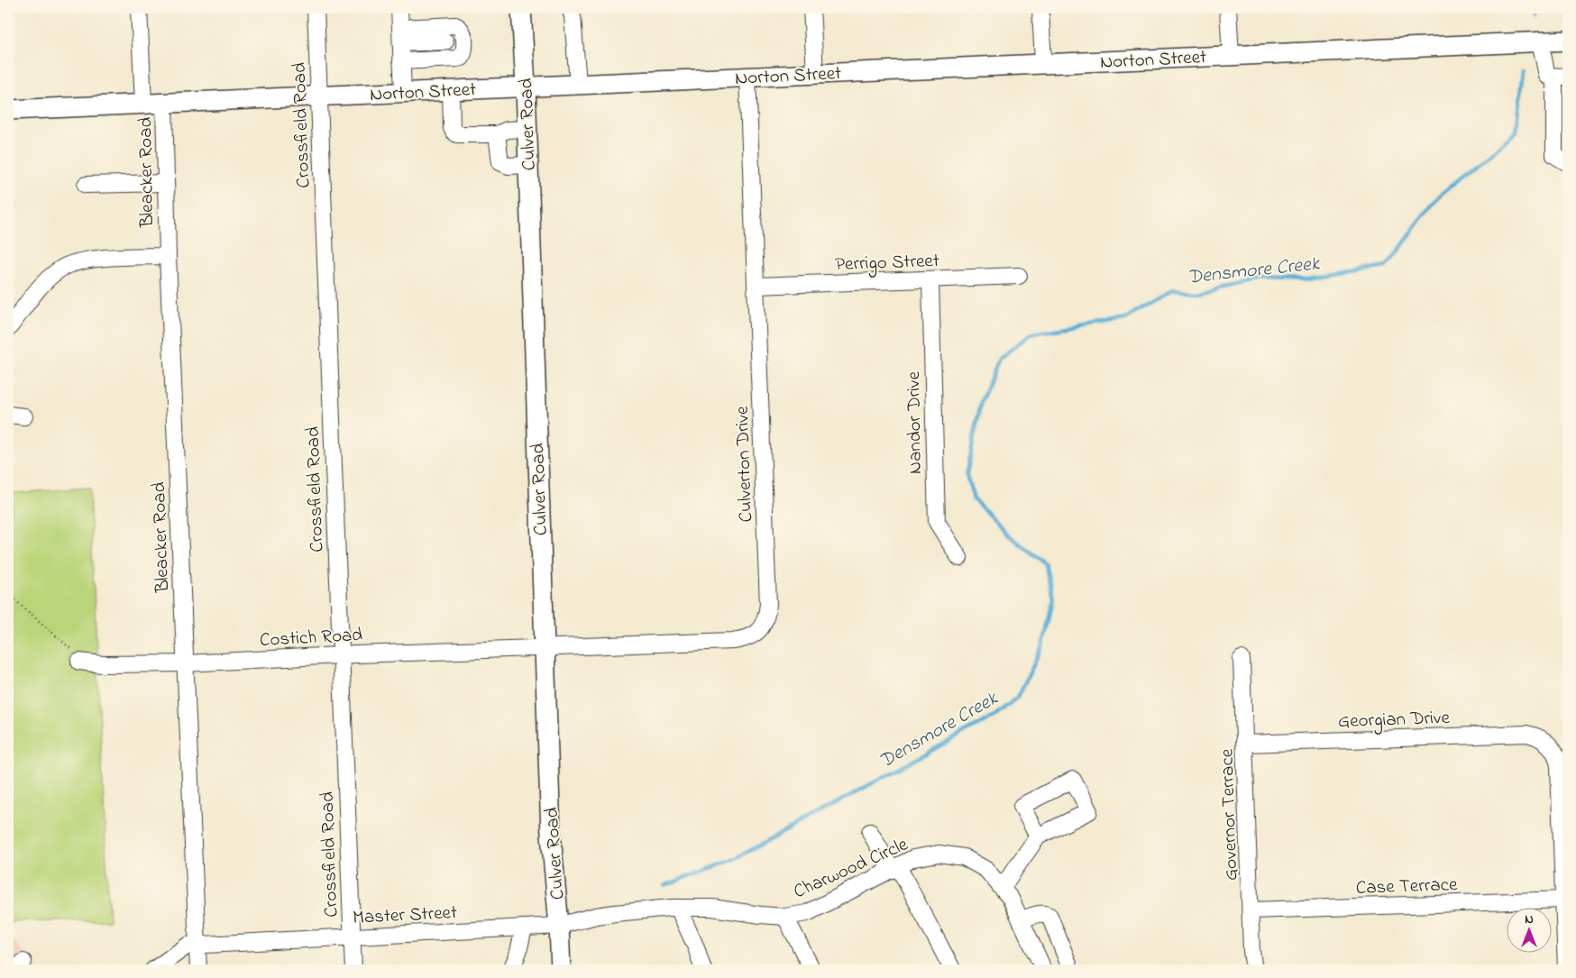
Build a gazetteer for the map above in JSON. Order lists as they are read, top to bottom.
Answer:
{
  "streets": {
    "main road": ["Norton Street", "Culver Road"],
    "street": [
      "Crossfield Road",
      "Bleacker Road",
      "Perrigo Street",
      "Nandor Drive",
      "Culverton Drive",
      "Costich Road",
      "Georgian Drive",
      "Governor Terrace",
      "Charwood Circle",
      "Case Terrace",
      "Master Street"
    ]
  },
  "crossings": [
    ["Norton Street", "Culver Road"],
    ["Norton Street", "Crossfield Road"],
    ["Norton Street", "Bleacker Road"],
    ["Norton Street", "Culverton Drive"],
    ["Culver Road", "Culverton Drive"],
    ["Culver Road", "Costich Road"],
    ["Culver Road", "Charwood Circle"],
    ["Culver Road", "Master Street"],
    ["Crossfield Road", "Costich Road"],
    ["Crossfield Road", "Master Street"],
    ["Bleacker Road", "Costich Road"],
    ["Bleacker Road", "Master Street"],
    ["Perrigo Street", "Nandor Drive"],
    ["Perrigo Street", "Culverton Drive"],
    ["Culverton Drive", "Costich Road"],
    ["Georgian Drive", "Governor Terrace"],
    ["Georgian Drive", "Case Terrace"],
    ["Governor Terrace", "Case Terrace"],
    ["Charwood Circle", "Master Street"]
  ],
  "water": ["Densmore Creek"],
  "north": "top"
}
